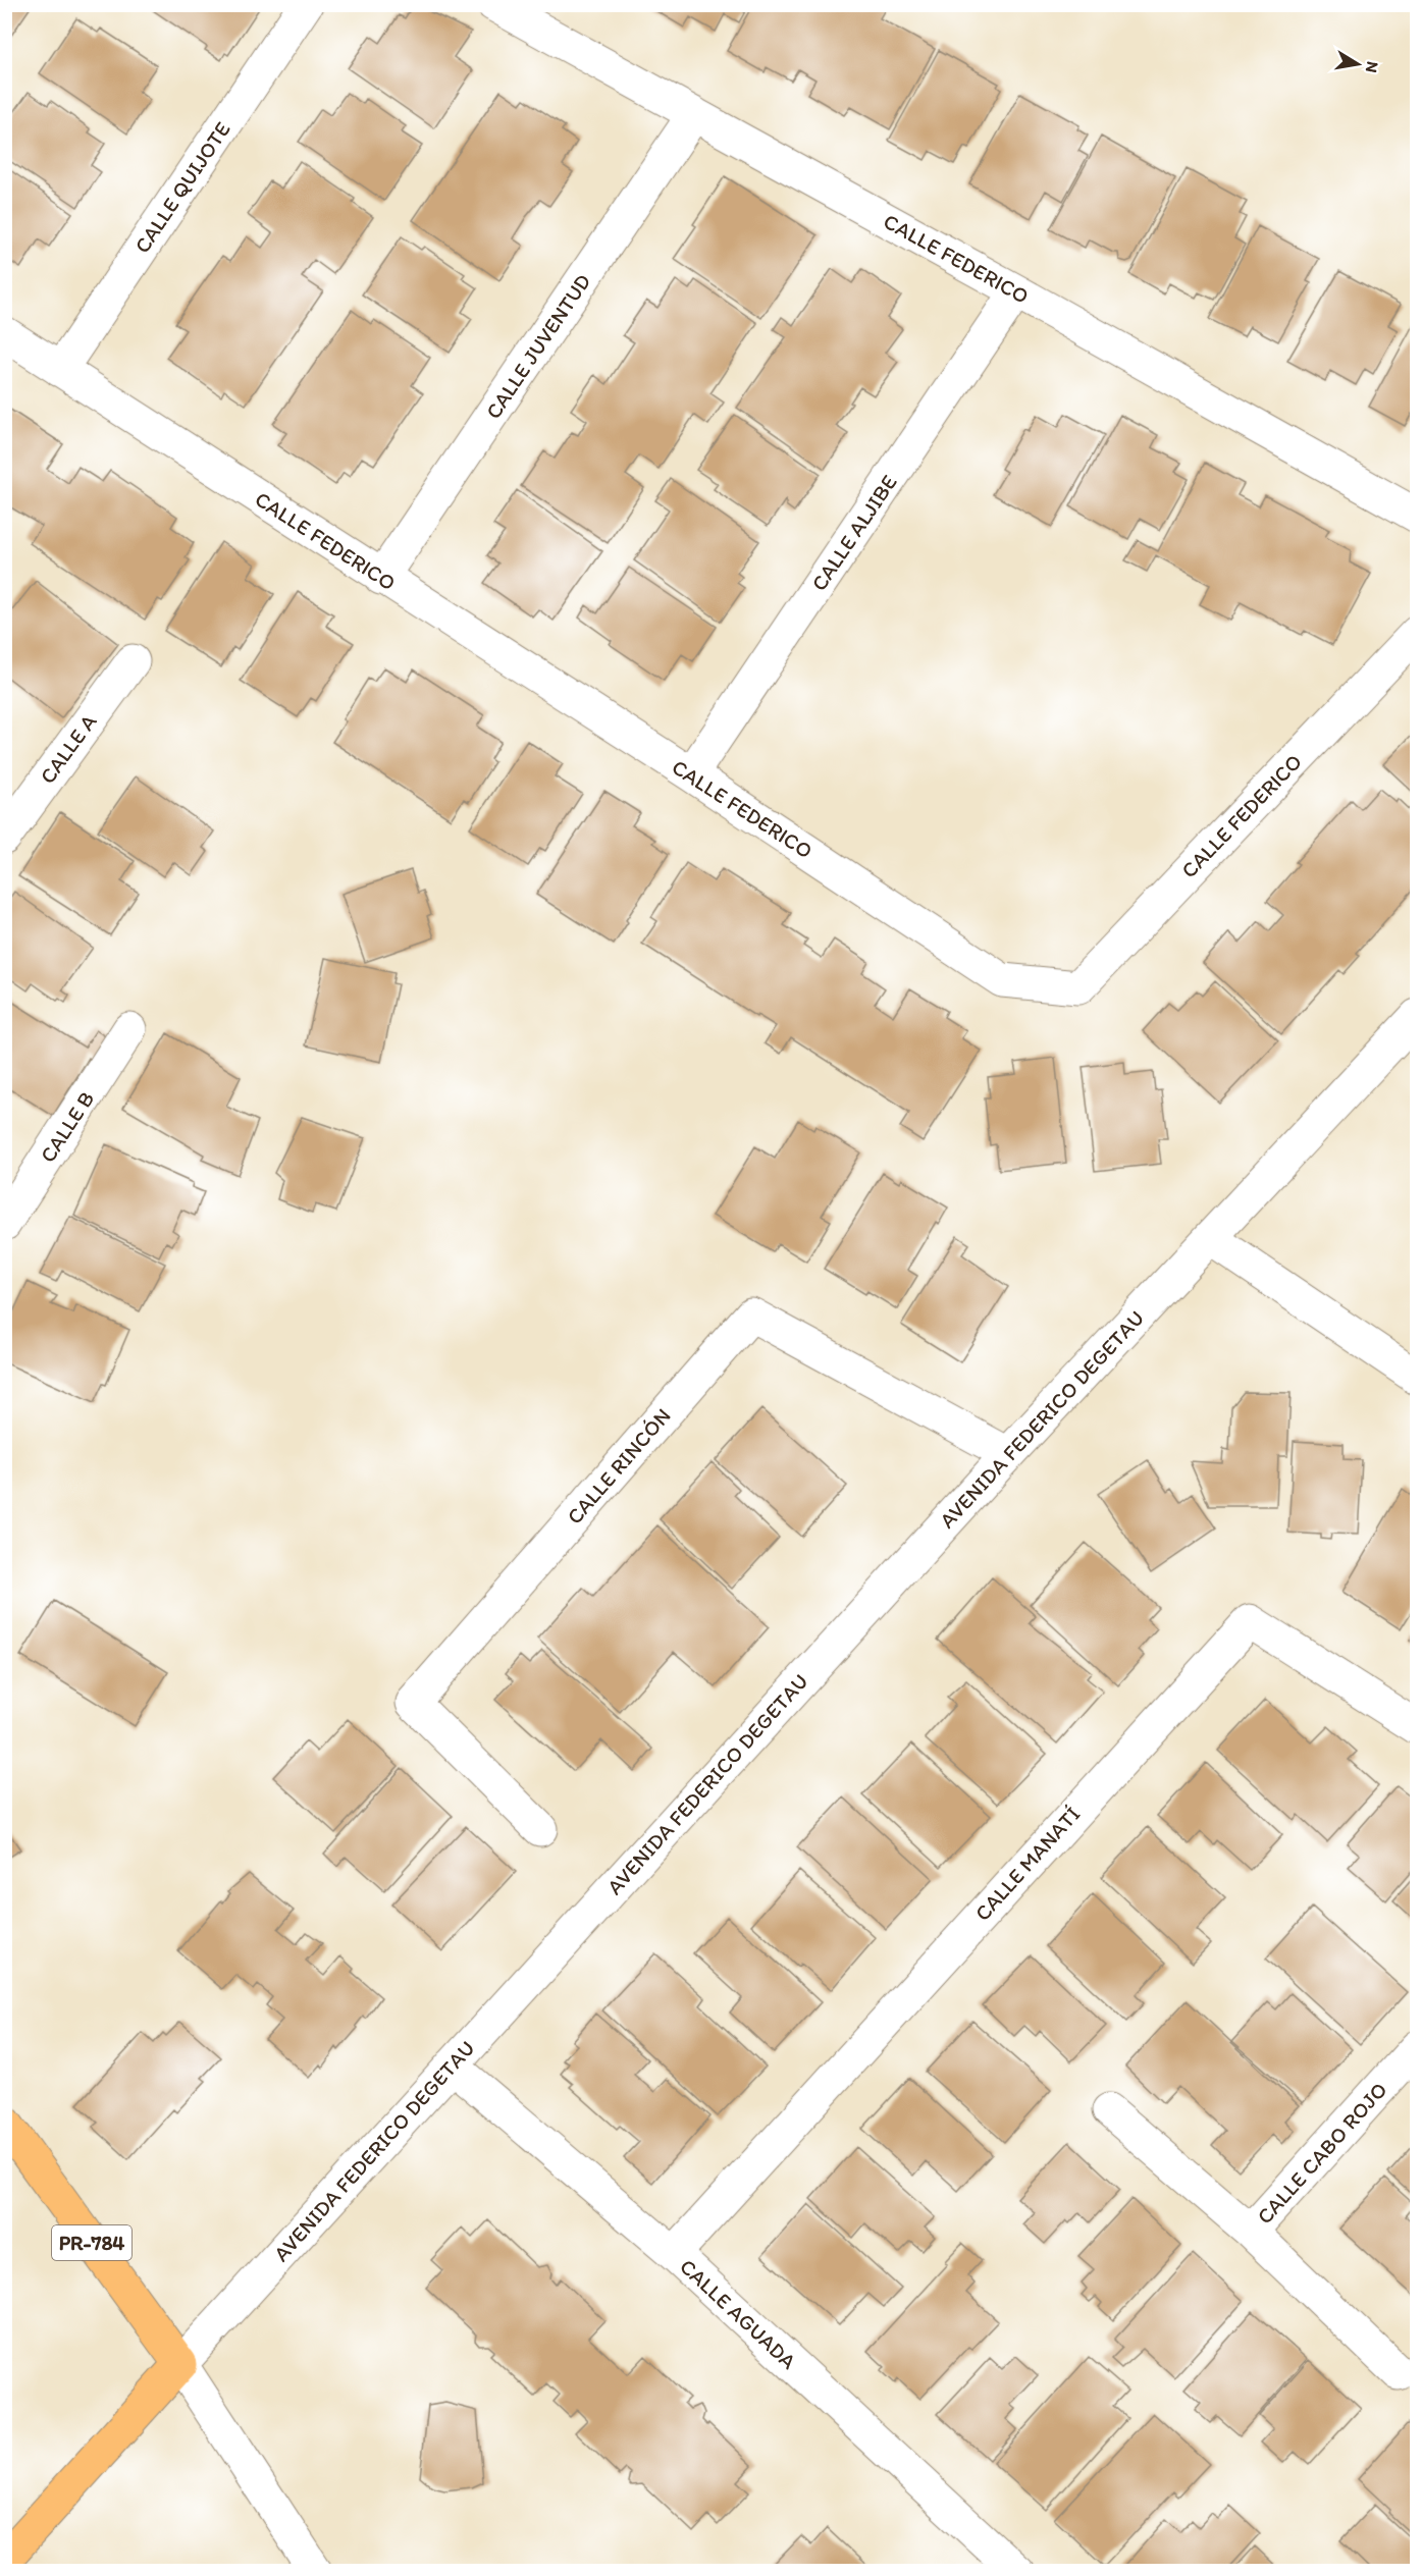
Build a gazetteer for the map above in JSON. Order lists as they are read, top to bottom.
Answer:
{
  "streets": {
    "main road": ["AVENIDA FEDERICO DEGETAU", "PR-784"],
    "street": [
      "CALLE QUIJOTE",
      "CALLE FEDERICO",
      "CALLE JUVENTUD",
      "CALLE ALJIBE",
      "CALLE A",
      "CALLE B",
      "CALLE RINCÓN",
      "CALLE MANATÍ",
      "CALLE CABO ROJO",
      "CALLE AGUADA"
    ]
  },
  "crossings": [
    ["CALLE QUIJOTE", "CALLE FEDERICO"],
    ["CALLE FEDERICO", "CALLE JUVENTUD"],
    ["CALLE FEDERICO", "CALLE ALJIBE"],
    ["AVENIDA FEDERICO DEGETAU", "CALLE RINCÓN"],
    ["AVENIDA FEDERICO DEGETAU", "PR-784"],
    ["AVENIDA FEDERICO DEGETAU", "CALLE AGUADA"],
    ["CALLE MANATÍ", "CALLE AGUADA"]
  ],
  "north": "right"
}
